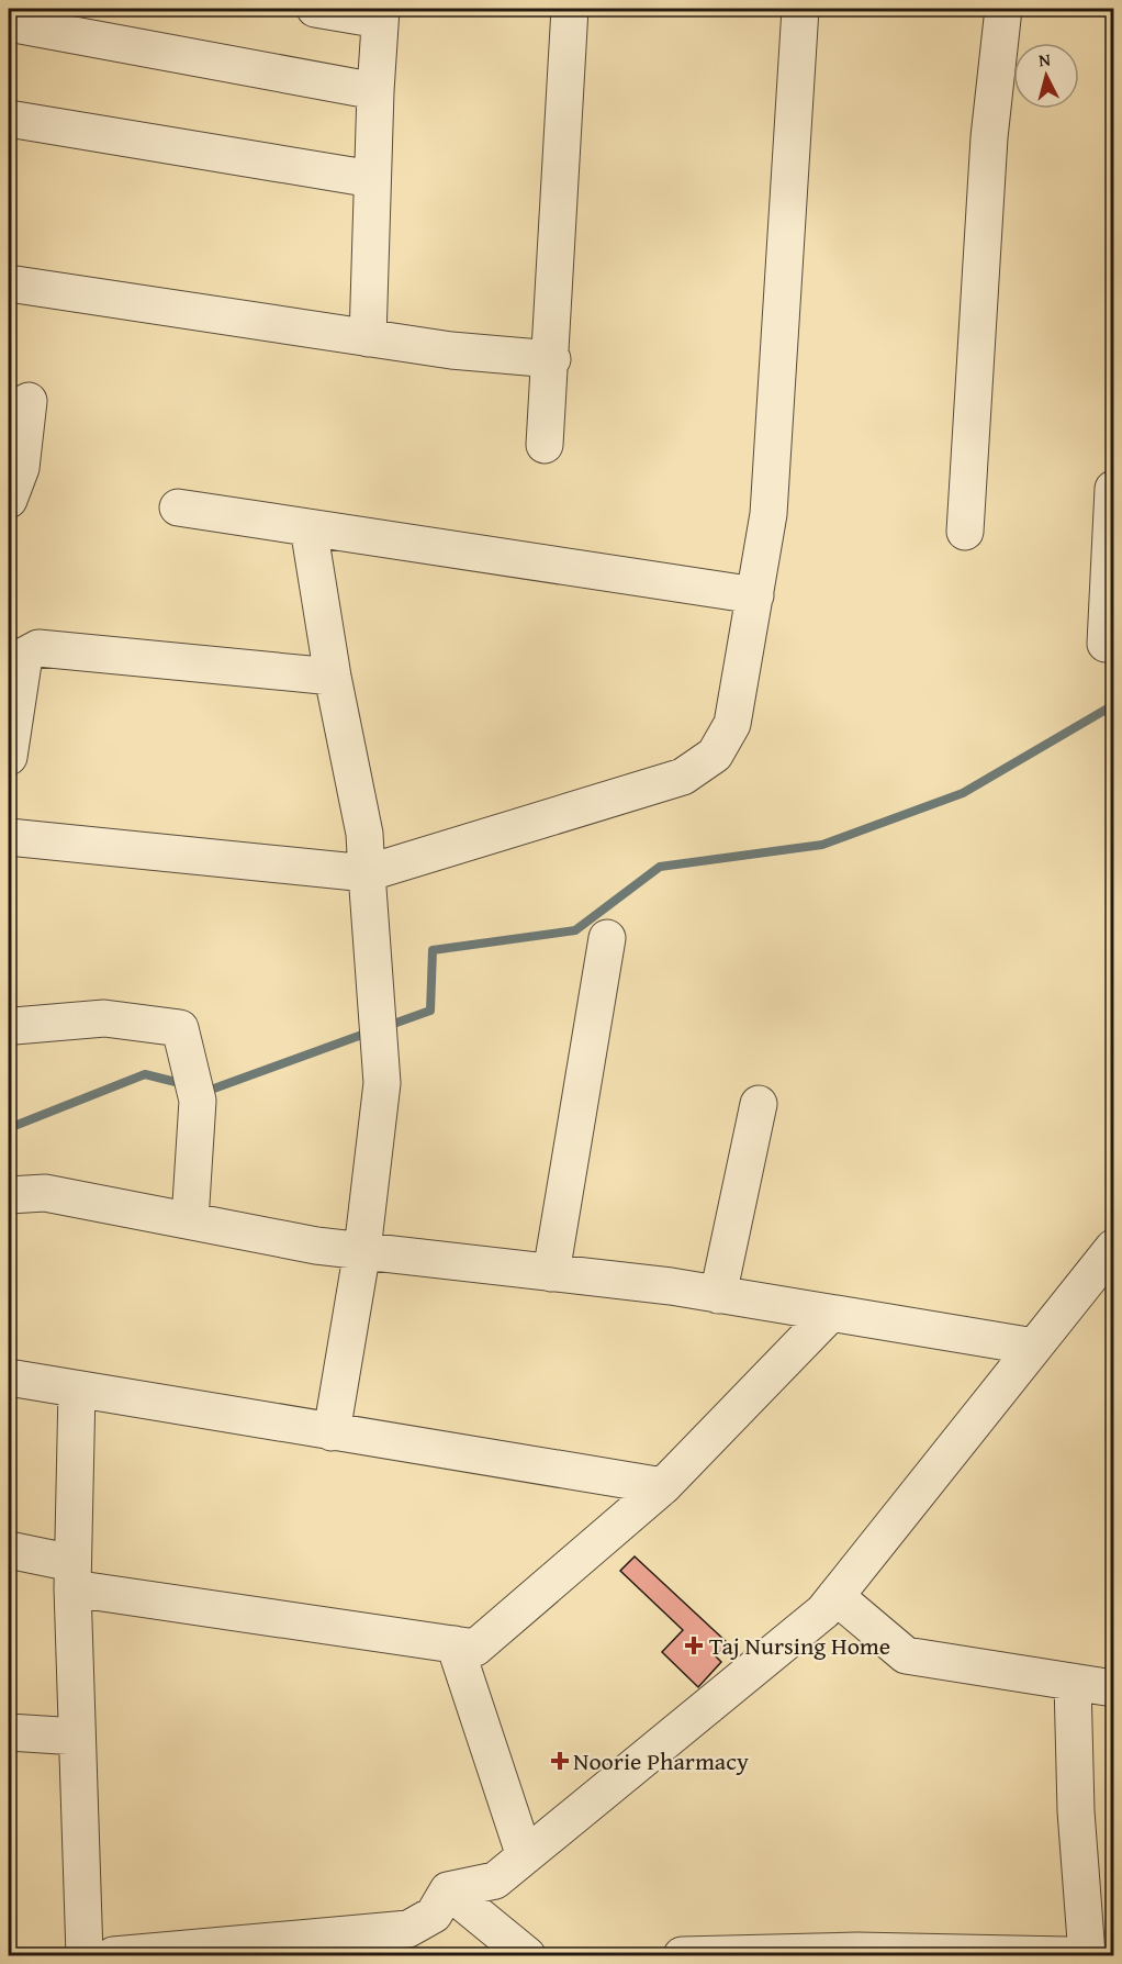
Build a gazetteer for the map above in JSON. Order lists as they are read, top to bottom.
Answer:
{
  "places": {
    "health": ["Taj Nursing Home", "Noorie Pharmacy"]
  },
  "north": "top"
}
